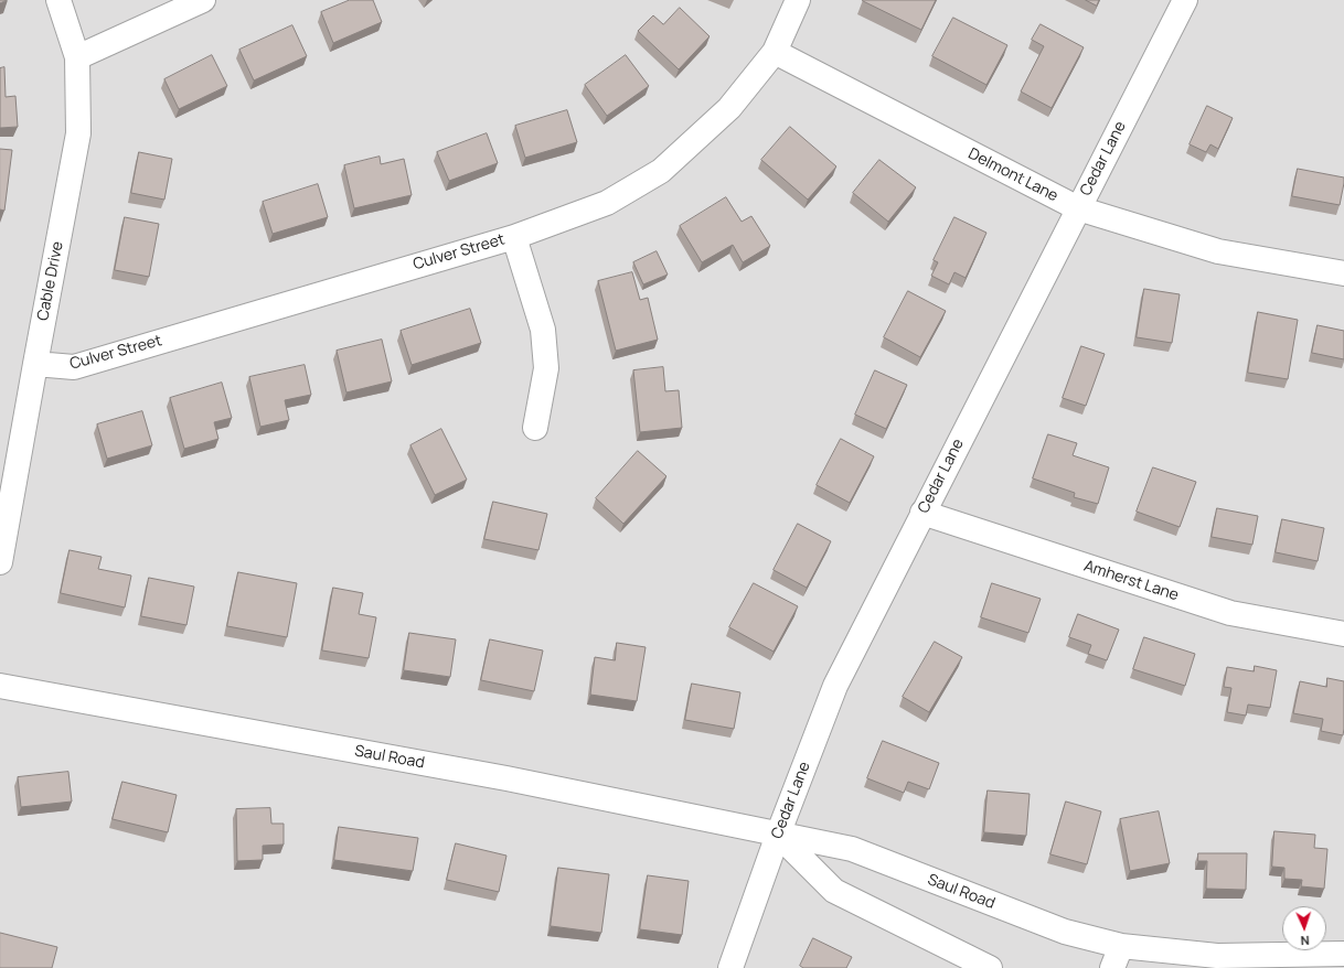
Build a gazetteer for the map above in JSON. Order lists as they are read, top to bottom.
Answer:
{
  "streets": {
    "street": [
      "Cedar Lane",
      "Delmont Lane",
      "Culver Street",
      "Cable Drive",
      "Amherst Lane",
      "Saul Road"
    ]
  },
  "crossings": [
    ["Cedar Lane", "Delmont Lane"],
    ["Cedar Lane", "Amherst Lane"],
    ["Cedar Lane", "Saul Road"],
    ["Delmont Lane", "Culver Street"],
    ["Culver Street", "Cable Drive"]
  ],
  "north": "bottom"
}
